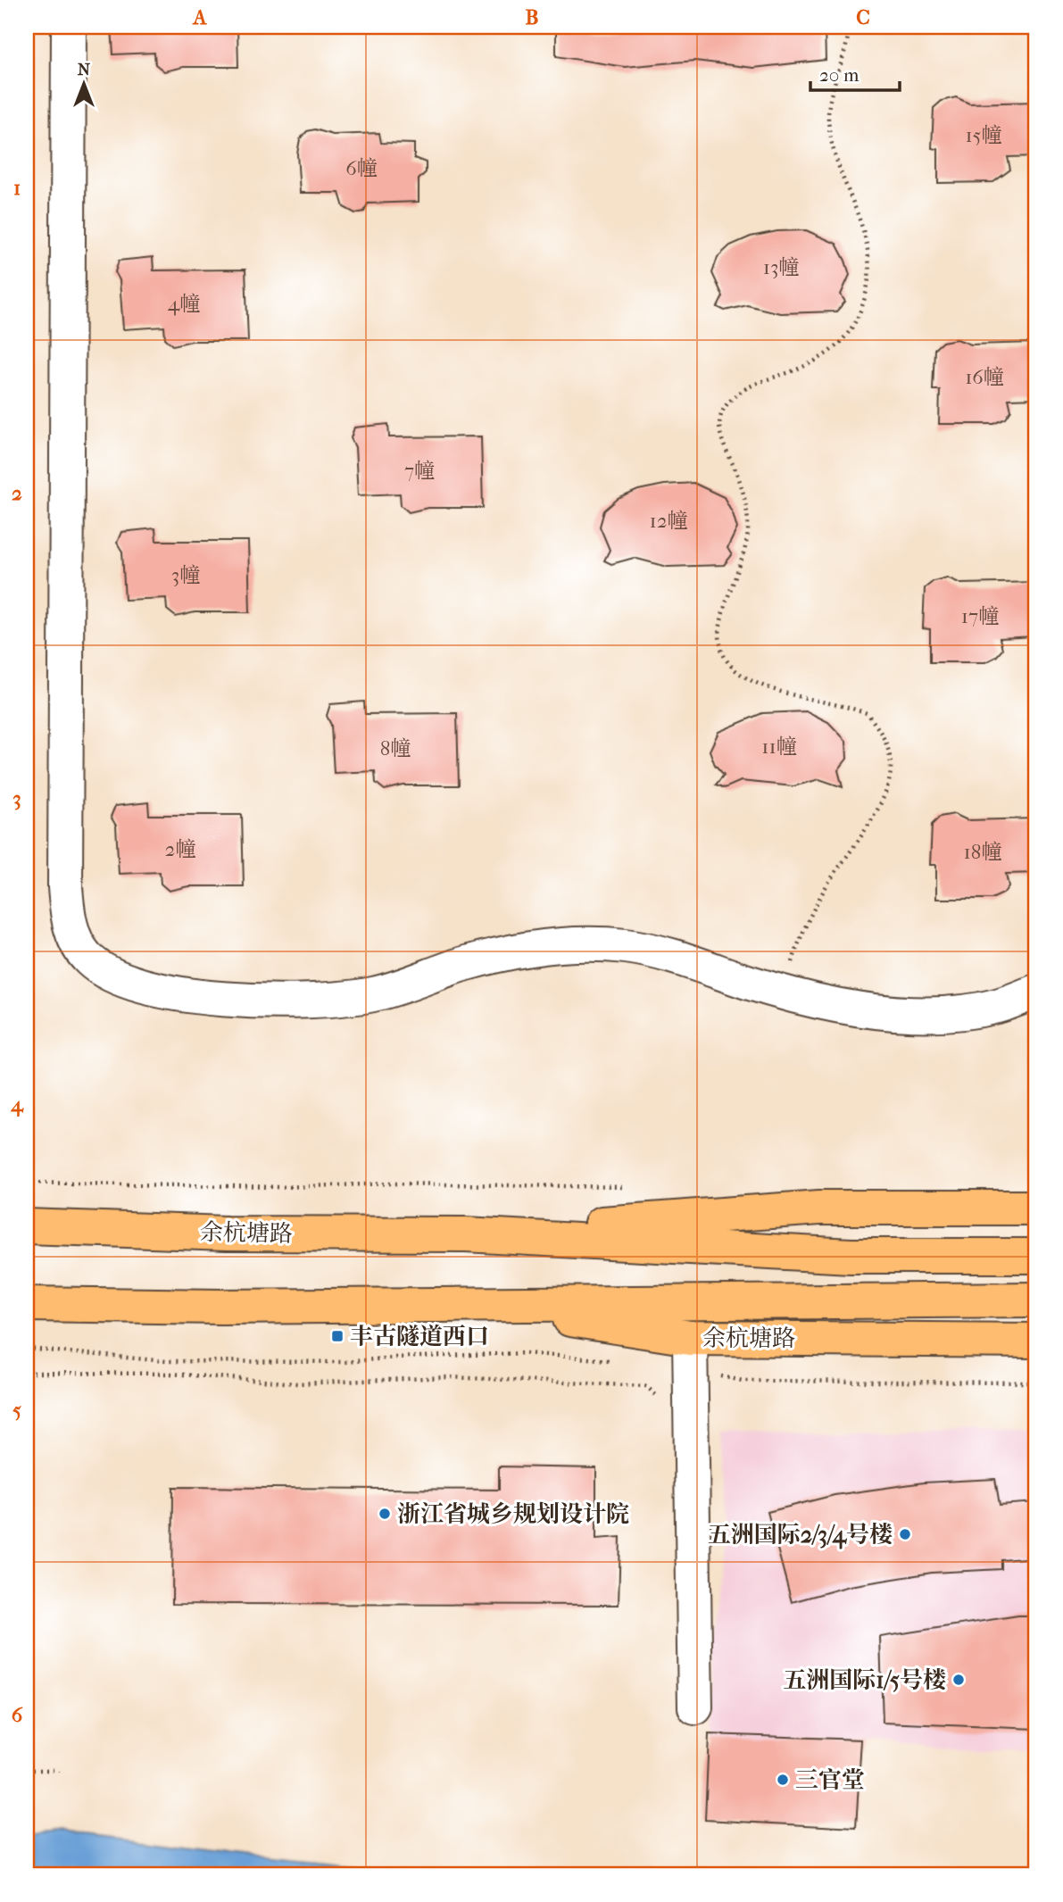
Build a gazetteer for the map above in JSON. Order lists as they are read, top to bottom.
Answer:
{
  "streets": {
    "main road": ["余杭塘路"]
  },
  "places": {
    "transit": ["丰古隧道西口"],
    "other": [
      "浙江省城乡规划设计院",
      "五洲国际2/3/4号楼",
      "五洲国际1/5号楼",
      "三官堂"
    ]
  },
  "house_numbers": [
    "15幢",
    "6幢",
    "13幢",
    "4幢",
    "16幢",
    "7幢",
    "12幢",
    "3幢",
    "17幢",
    "11幢",
    "8幢",
    "2幢",
    "18幢"
  ],
  "scale_bar": "20 m",
  "north": "top",
  "grid": {
    "columns": ["A", "B", "C"],
    "rows": [
      "1",
      "2",
      "3",
      "4",
      "5",
      "6"
    ]
  }
}
